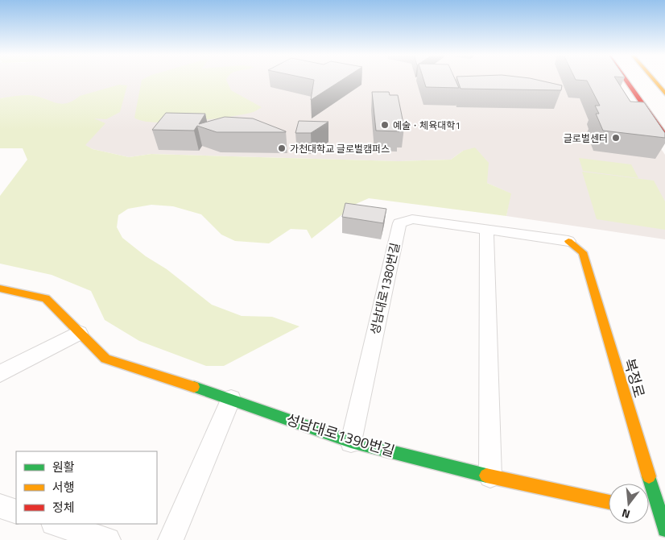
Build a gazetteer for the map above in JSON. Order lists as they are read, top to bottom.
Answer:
{
  "streets": {
    "street": ["성남대로1380번길", "복정로", "성남대로1390번길"]
  },
  "crossings": [
    ["성남대로1380번길", "복정로"],
    ["성남대로1380번길", "성남대로1390번길"]
  ],
  "places": ["예술ㆍ체육대학1", "글로벌센터", "가천대학교 글로벌캠퍼스"],
  "legend": ["원활", "서행", "정체"],
  "north": "bottom"
}
